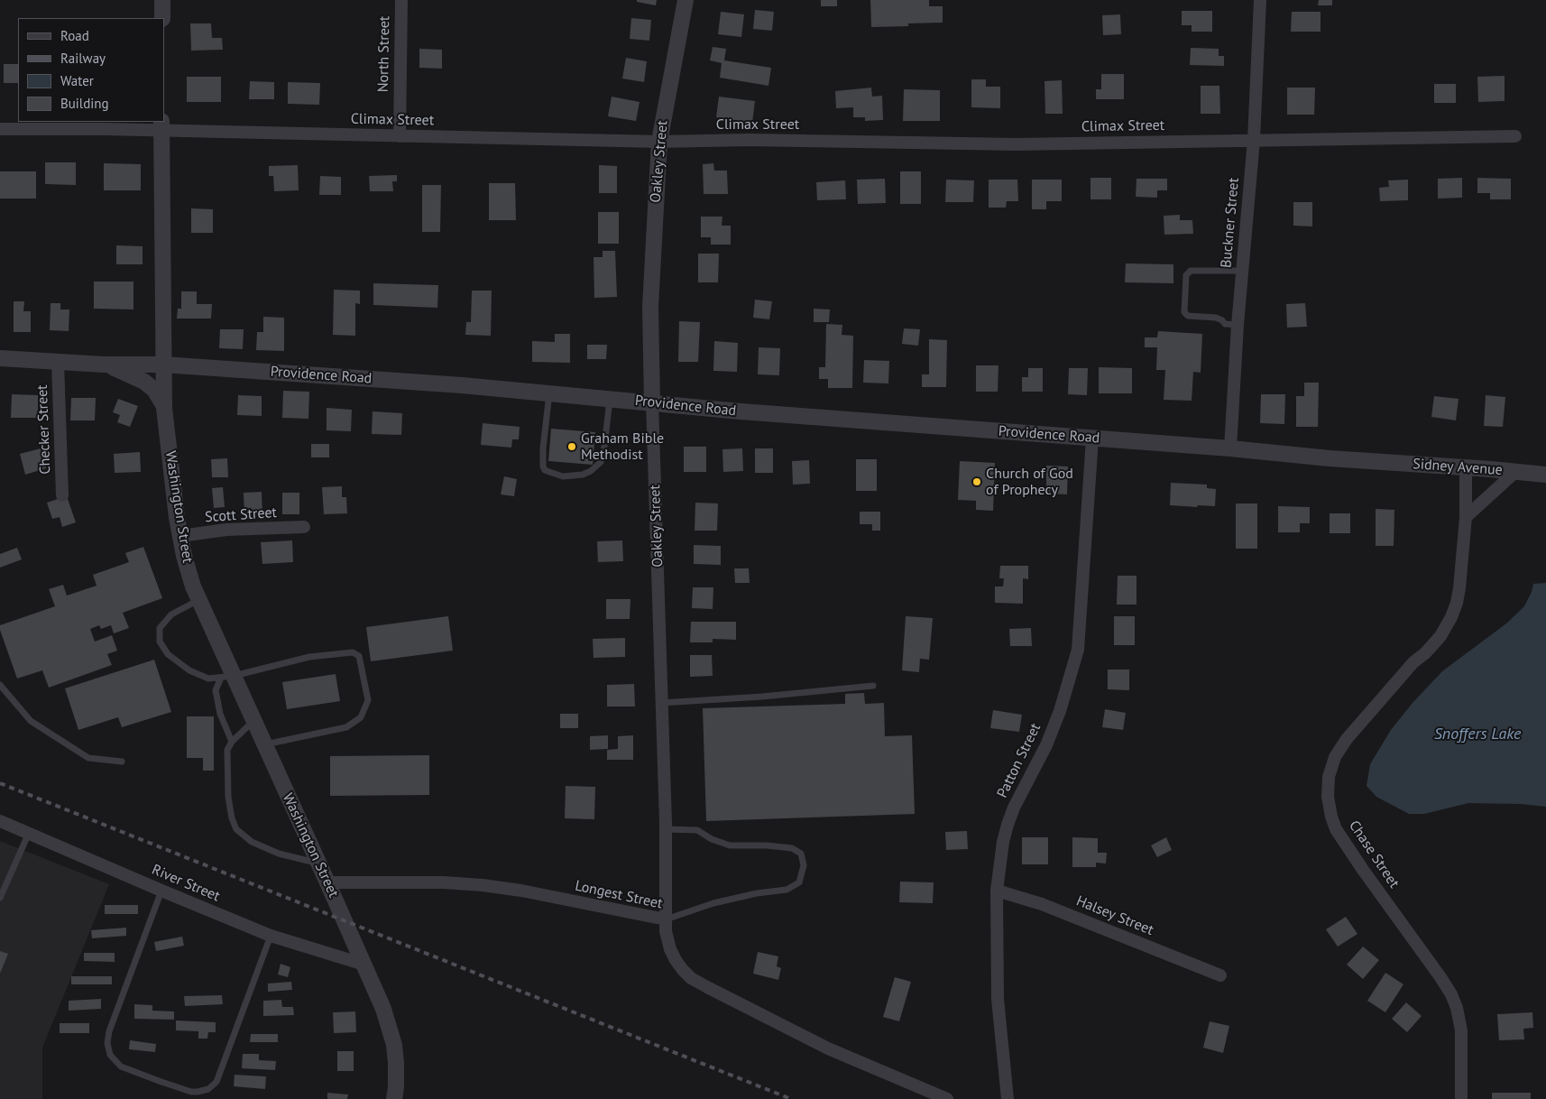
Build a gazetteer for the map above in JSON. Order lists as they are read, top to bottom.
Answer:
{
  "streets": {
    "street": [
      "North Street",
      "Climax Street",
      "Oakley Street",
      "Buckner Street",
      "Providence Road",
      "Checker Street",
      "Sidney Avenue",
      "Washington Street",
      "Scott Street",
      "Patton Street",
      "Chase Street",
      "River Street",
      "Longest Street",
      "Halsey Street"
    ]
  },
  "crossings": [
    ["North Street", "Climax Street"],
    ["Climax Street", "Oakley Street"],
    ["Climax Street", "Buckner Street"],
    ["Climax Street", "Washington Street"],
    ["Oakley Street", "Providence Road"],
    ["Oakley Street", "Longest Street"],
    ["Buckner Street", "Providence Road"],
    ["Providence Road", "Checker Street"],
    ["Providence Road", "Sidney Avenue"],
    ["Providence Road", "Washington Street"],
    ["Providence Road", "Patton Street"],
    ["Sidney Avenue", "Chase Street"],
    ["Washington Street", "Scott Street"],
    ["Washington Street", "River Street"],
    ["Washington Street", "Longest Street"],
    ["Patton Street", "Halsey Street"]
  ],
  "water": ["Snoffers Lake"],
  "places": ["Graham Bible Methodist", "Church of God of Prophecy"],
  "legend": [
    "Road",
    "Railway",
    "Water",
    "Building"
  ]
}
